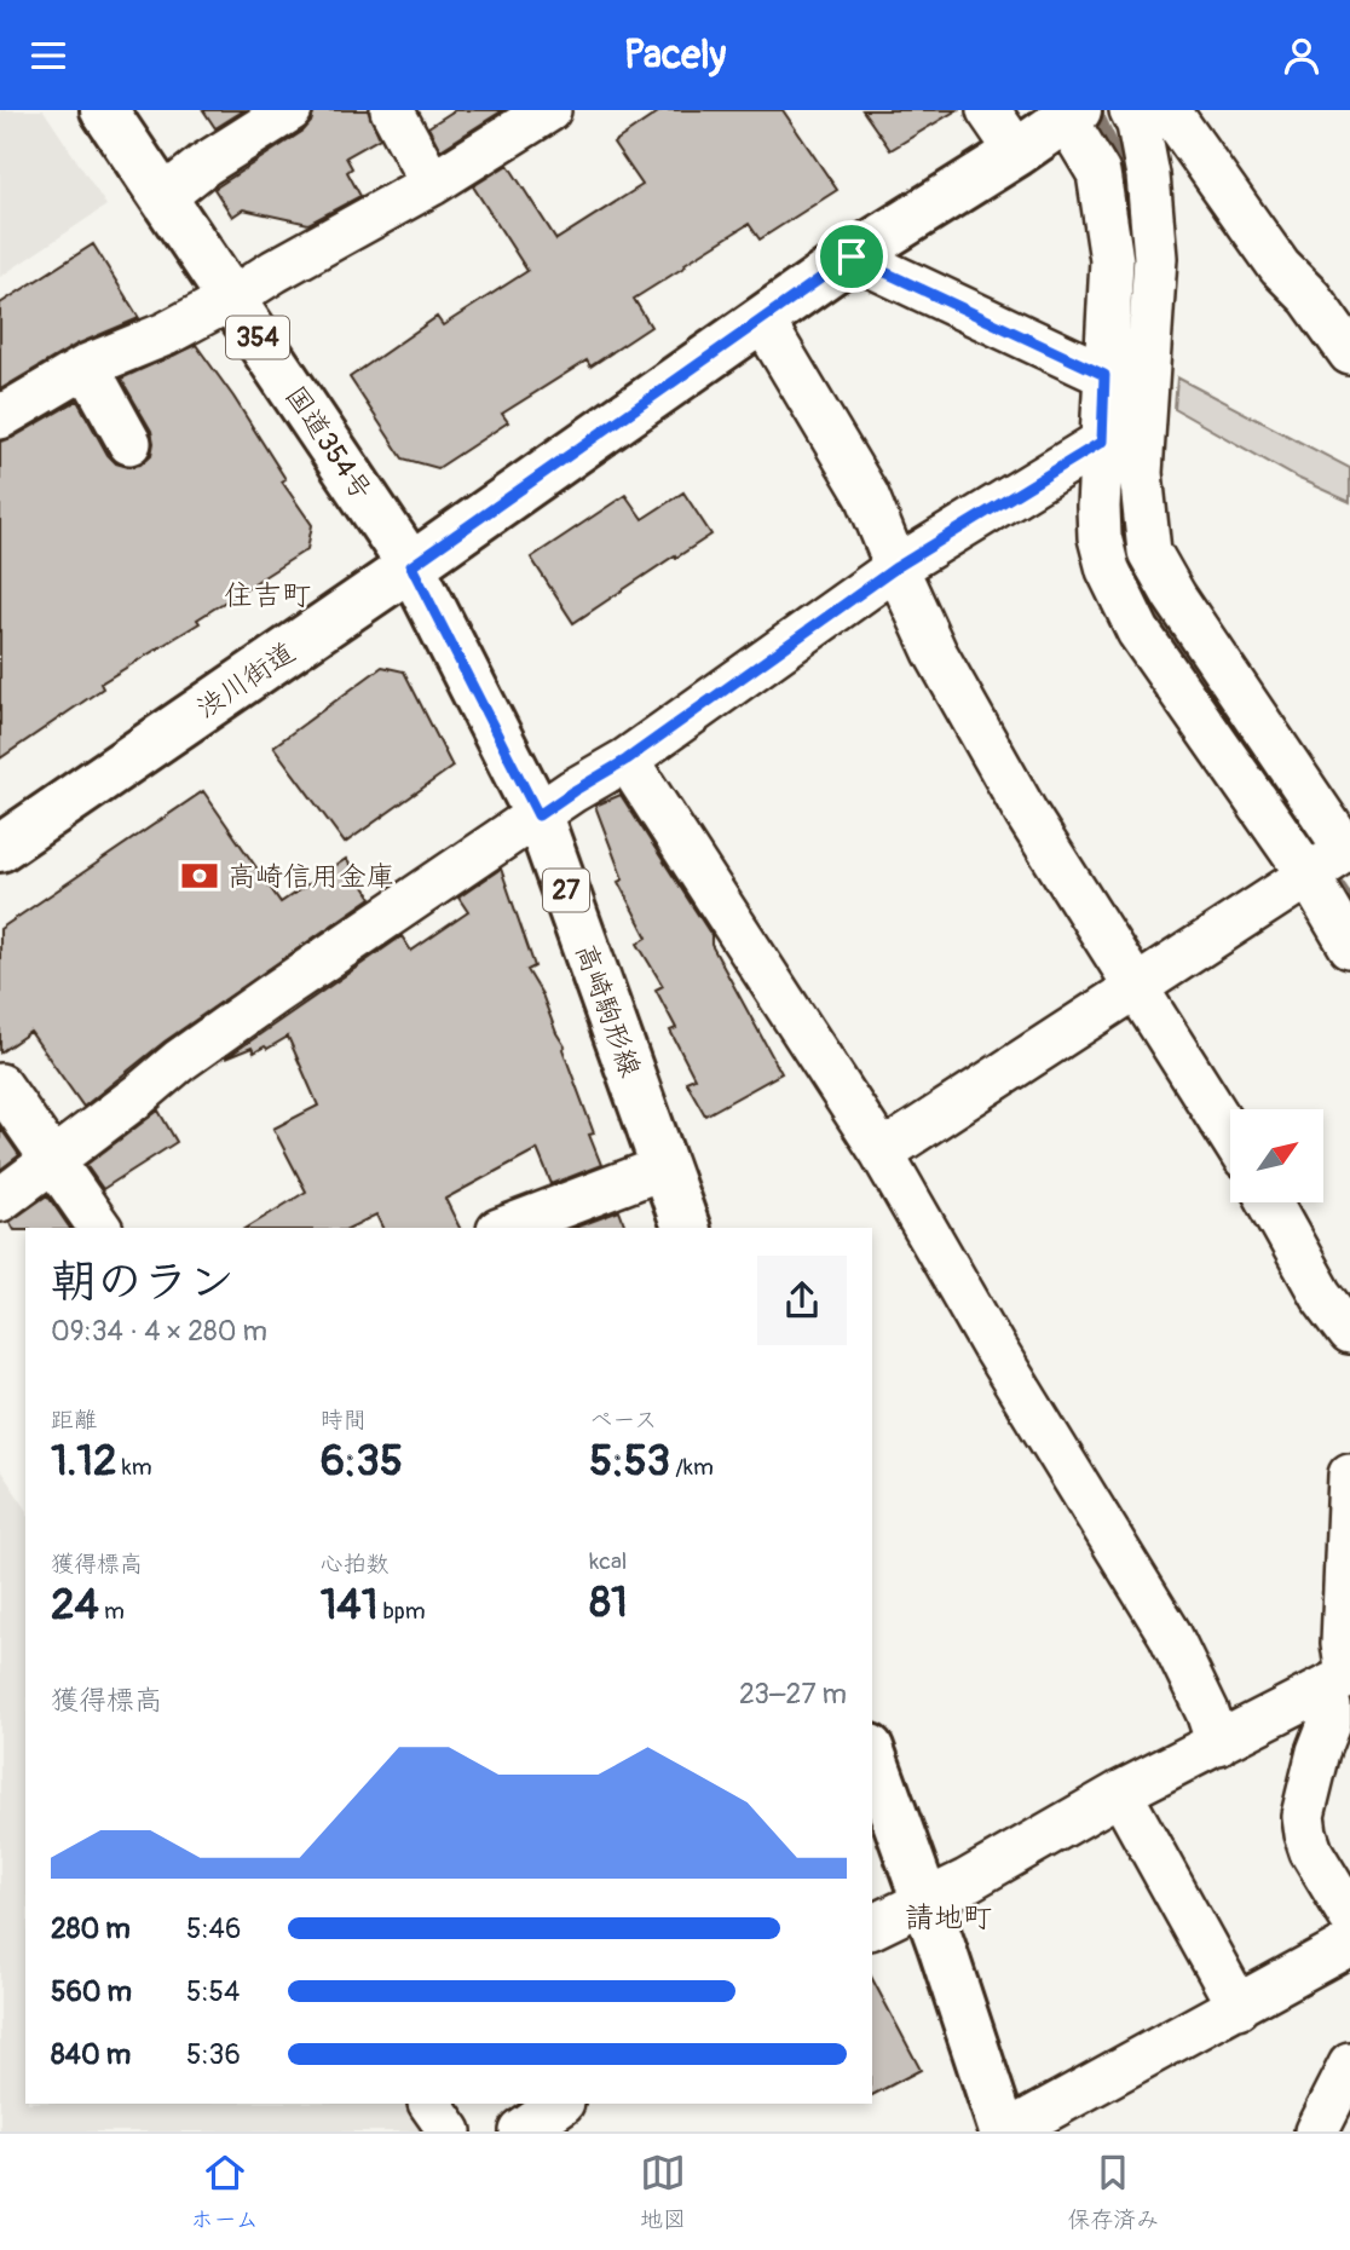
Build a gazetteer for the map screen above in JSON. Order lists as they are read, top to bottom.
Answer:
{
  "streets": {
    "main road": [
      "354",
      "国道354号",
      "渋川街道",
      "27",
      "高崎駒形線"
    ]
  },
  "crossings": [
    ["国道354号", "渋川街道"],
    ["国道354号", "高崎駒形線"],
    ["渋川街道", "高崎駒形線"]
  ],
  "districts": ["住吉町", "請地町"],
  "places": {
    "bank": ["高崎信用金庫"]
  },
  "north": "top right",
  "page": {
    "header": "Pacely",
    "heading": ["朝のラン", "09:34 · 4 × 280 m"],
    "stats": [
      ["距離", "1.12 km"],
      ["時間", "6:35"],
      ["ペース", "5:53 /km"],
      ["獲得標高", "24 m"],
      ["心拍数", "141 bpm"],
      ["kcal", "81"]
    ],
    "chart": ["獲得標高", "23–27 m"],
    "list": [
      {
        "name": "280 m",
        "note": "5:46"
      },
      {
        "name": "560 m",
        "note": "5:54"
      },
      {
        "name": "840 m",
        "note": "5:36"
      }
    ],
    "tabs": ["ホーム", "地図", "保存済み"]
  }
}
